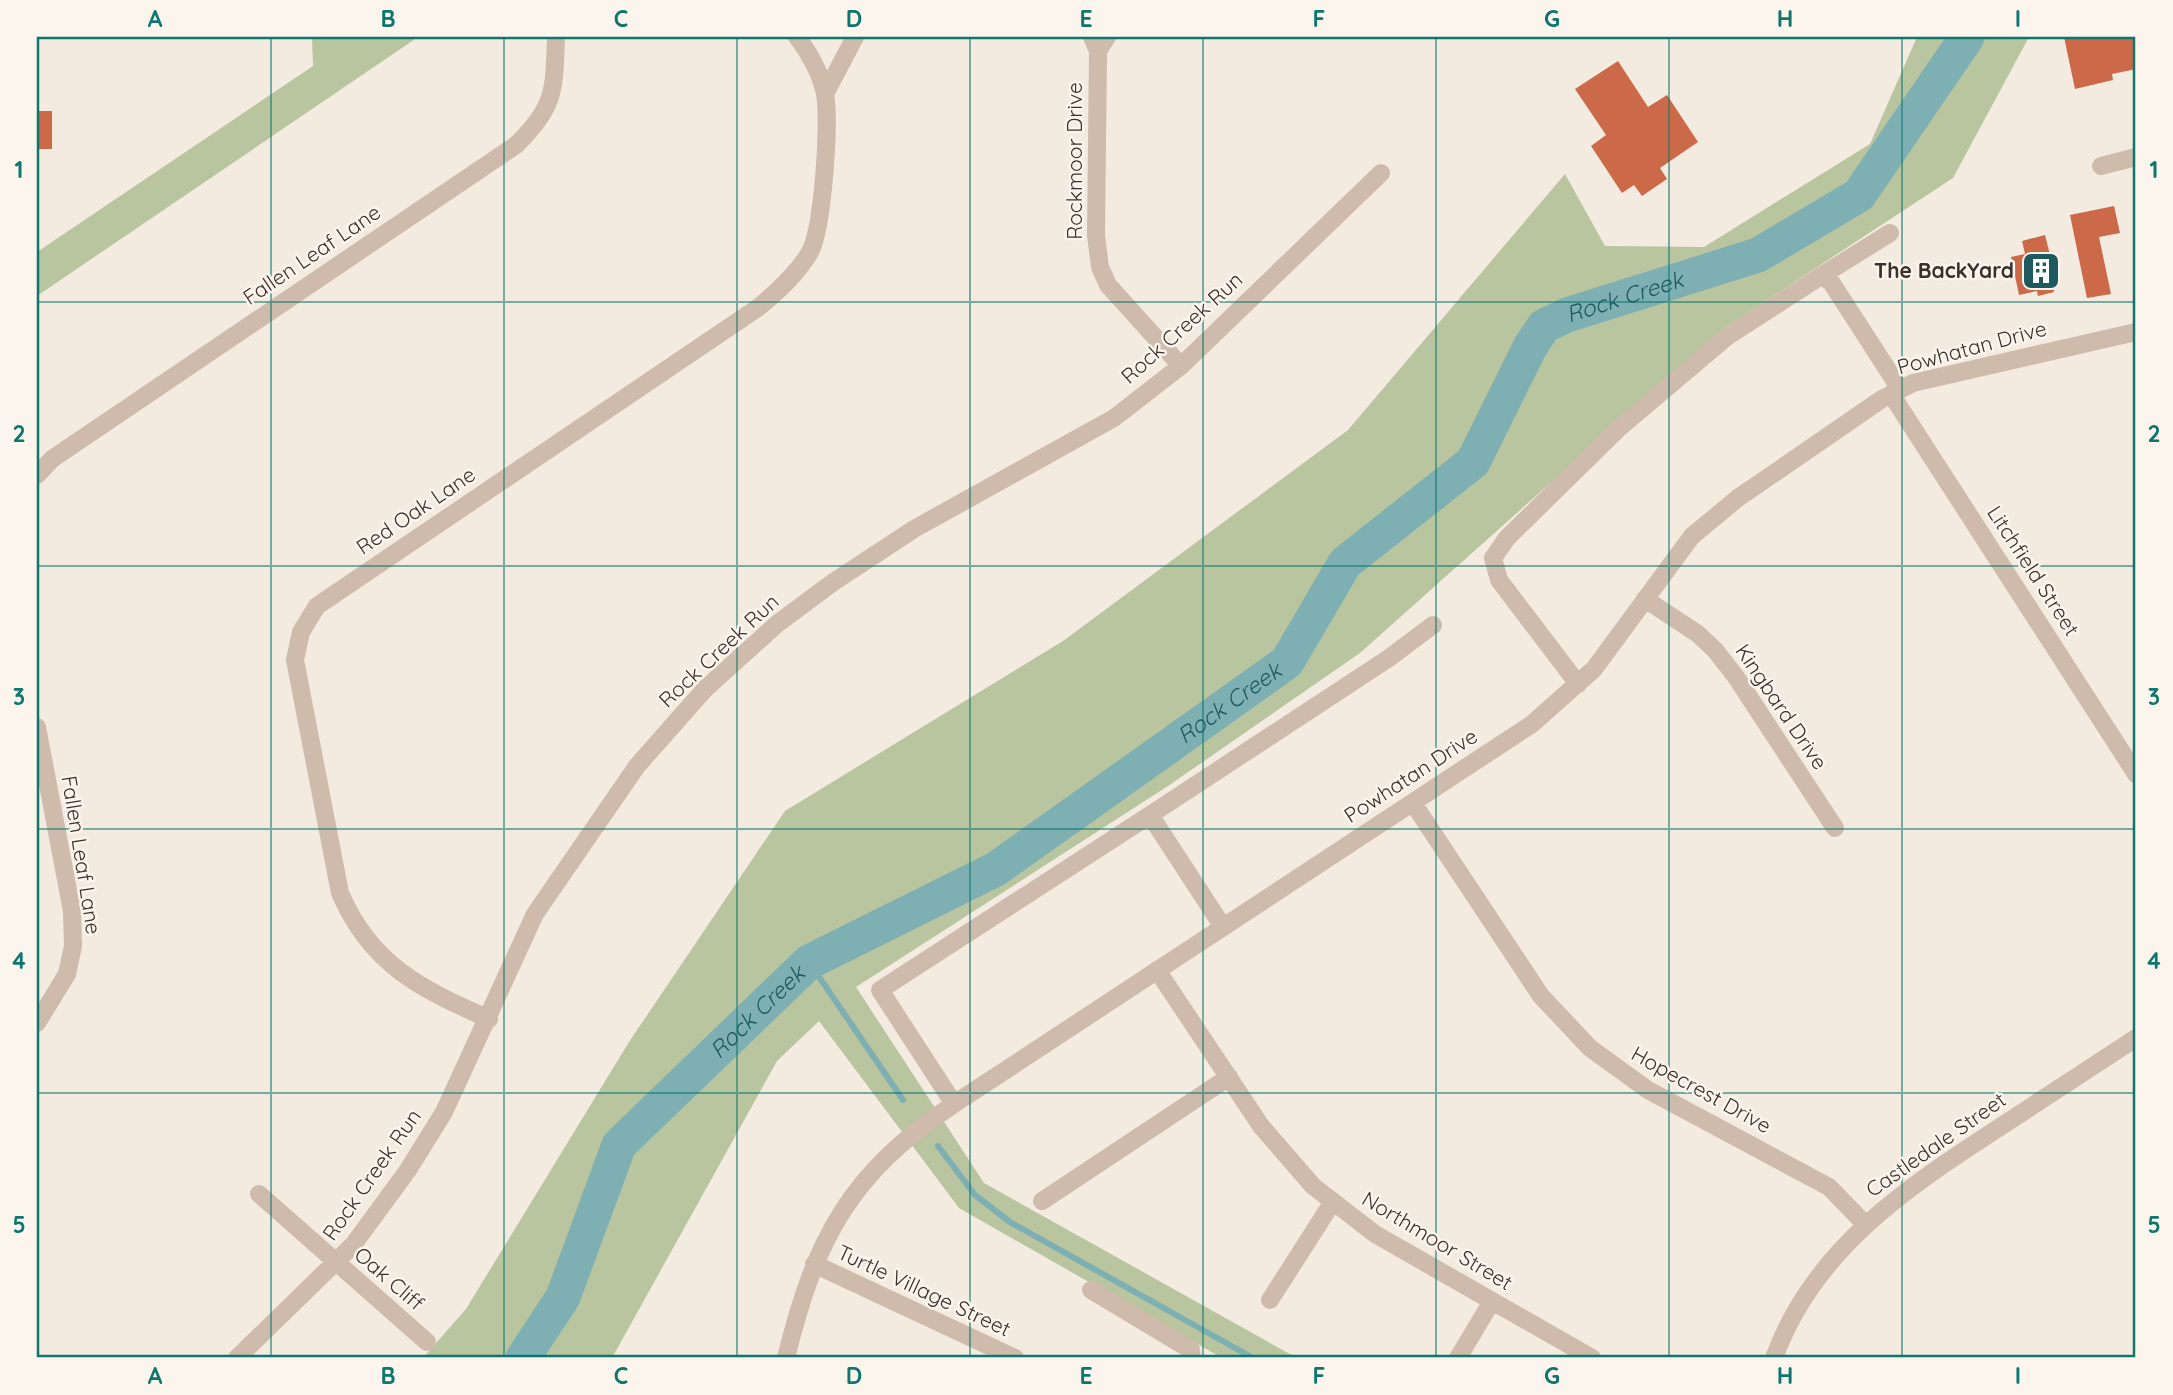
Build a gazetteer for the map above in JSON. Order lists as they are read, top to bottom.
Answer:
{
  "streets": {
    "street": [
      "Rockmoor Drive",
      "Fallen Leaf Lane",
      "Rock Creek Run",
      "Powhatan Drive",
      "Red Oak Lane",
      "Litchfield Street",
      "Kingbard Drive",
      "Hopecrest Drive",
      "Castledale Street",
      "Northmoor Street",
      "Oak Cliff",
      "Turtle Village Street"
    ]
  },
  "crossings": [
    ["Rockmoor Drive", "Rock Creek Run"],
    ["Rock Creek Run", "Red Oak Lane"],
    ["Rock Creek Run", "Oak Cliff"],
    ["Powhatan Drive", "Litchfield Street"],
    ["Powhatan Drive", "Kingbard Drive"],
    ["Powhatan Drive", "Hopecrest Drive"],
    ["Powhatan Drive", "Northmoor Street"],
    ["Powhatan Drive", "Turtle Village Street"],
    ["Hopecrest Drive", "Castledale Street"]
  ],
  "water": ["Rock Creek"],
  "places": {
    "building": ["The BackYard"]
  },
  "grid": {
    "columns": [
      "A",
      "B",
      "C",
      "D",
      "E",
      "F",
      "G",
      "H",
      "I"
    ],
    "rows": [
      "1",
      "2",
      "3",
      "4",
      "5"
    ]
  }
}
